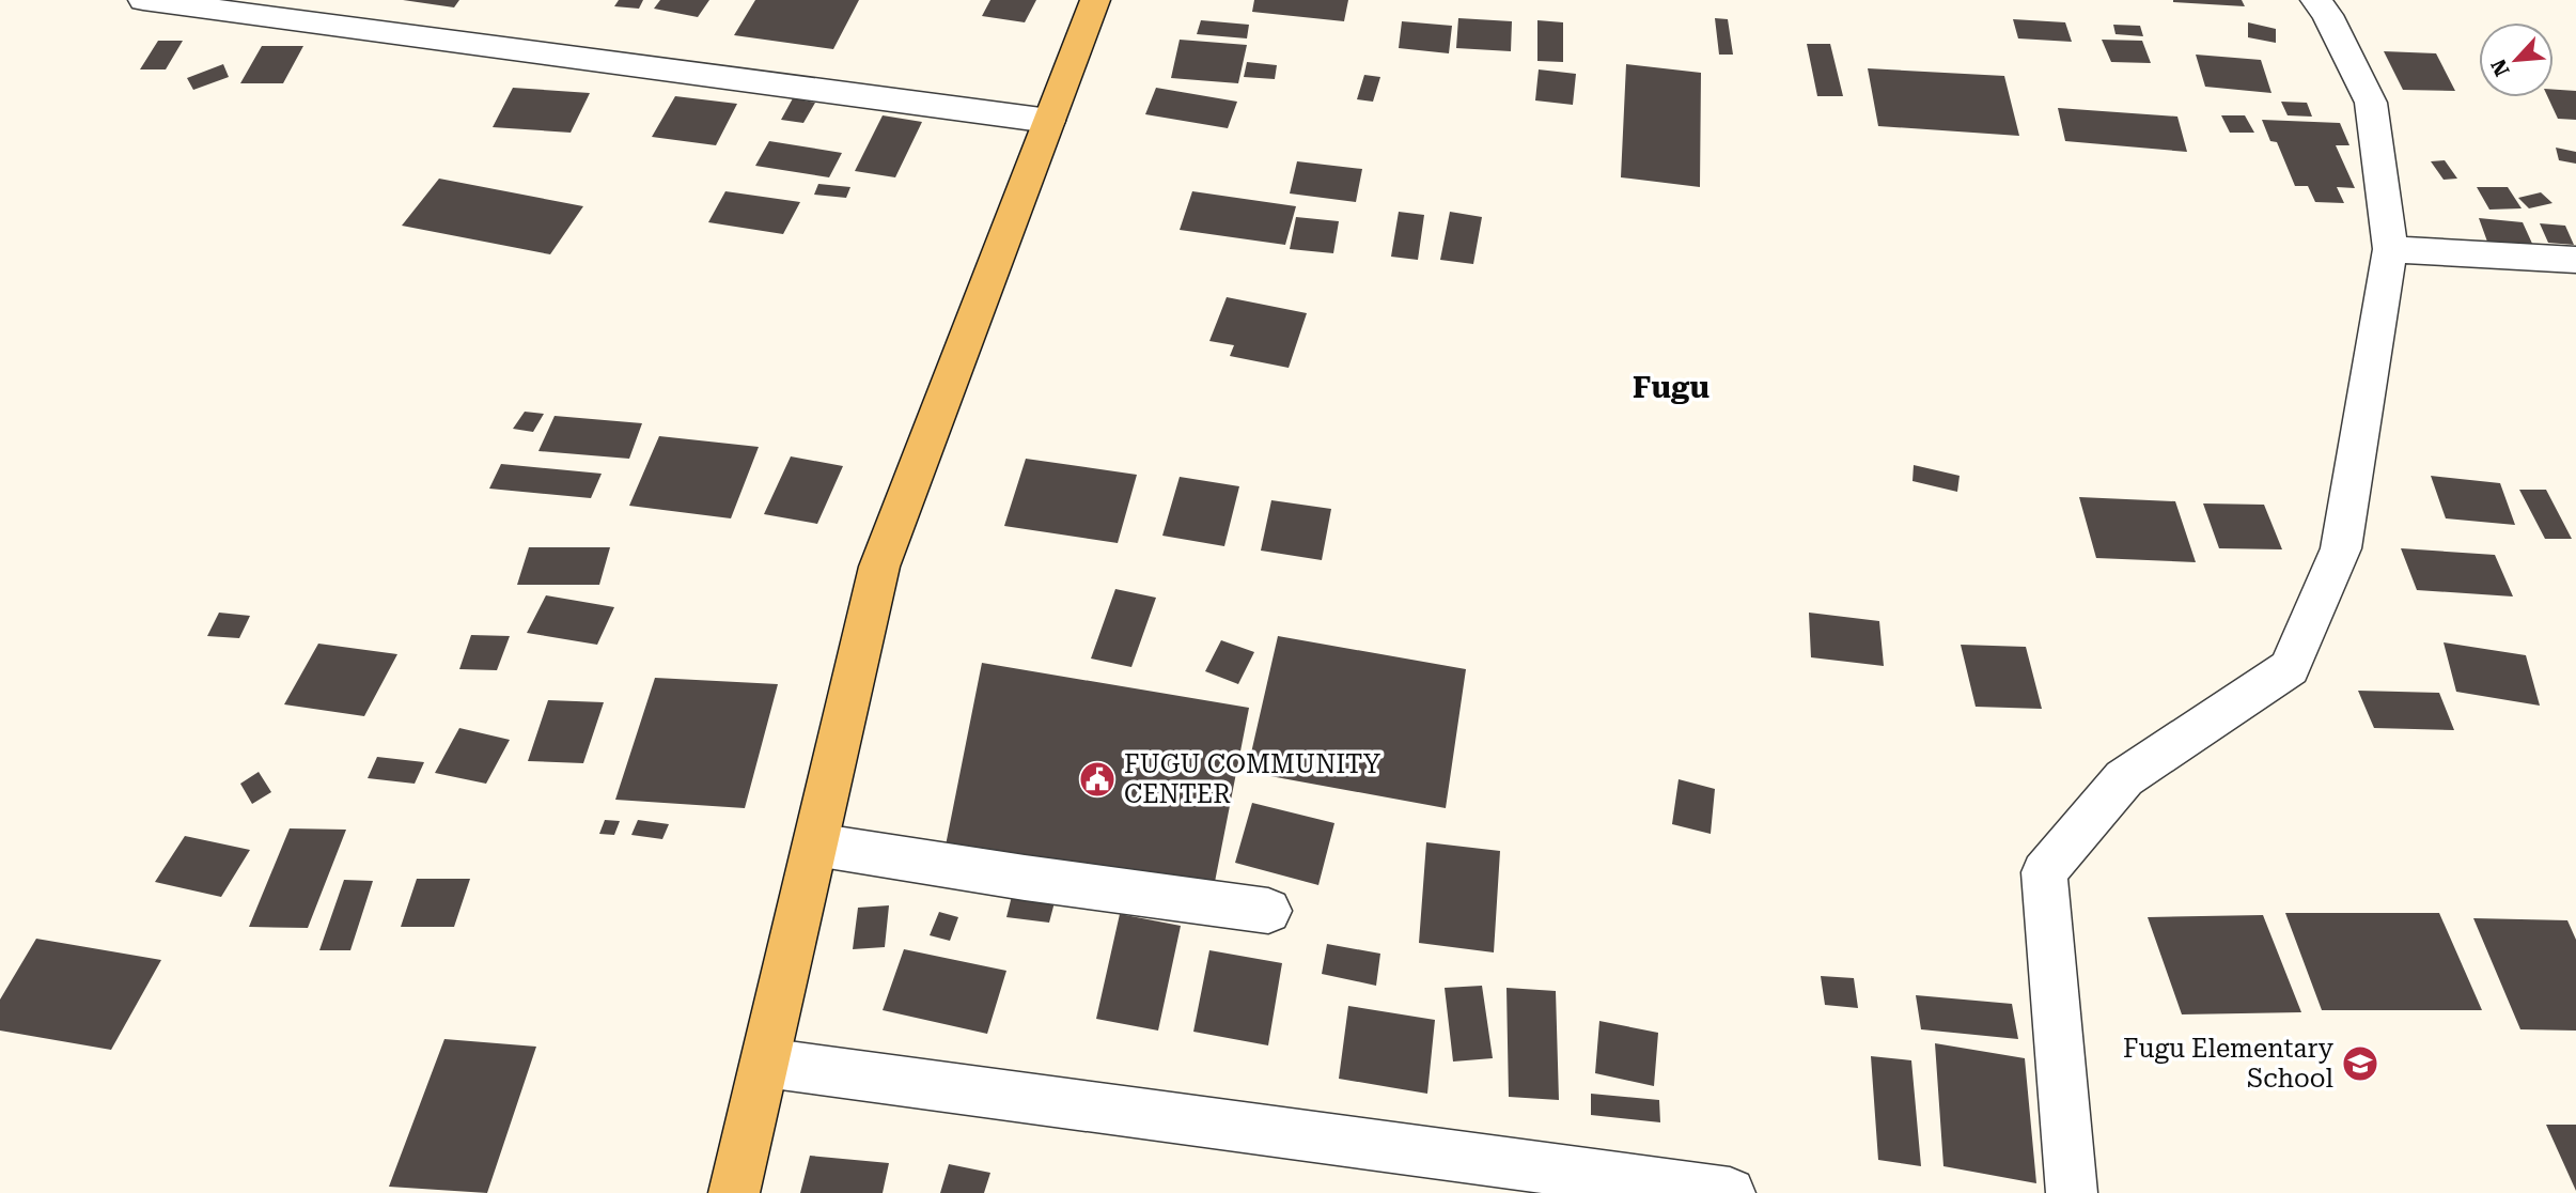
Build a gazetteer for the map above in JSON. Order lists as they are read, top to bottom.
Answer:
{
  "districts": ["Fugu"],
  "places": {
    "public building": ["FUGU COMMUNITY CENTER"],
    "school or university": ["Fugu Elementary School"]
  },
  "north": "bottom left"
}
